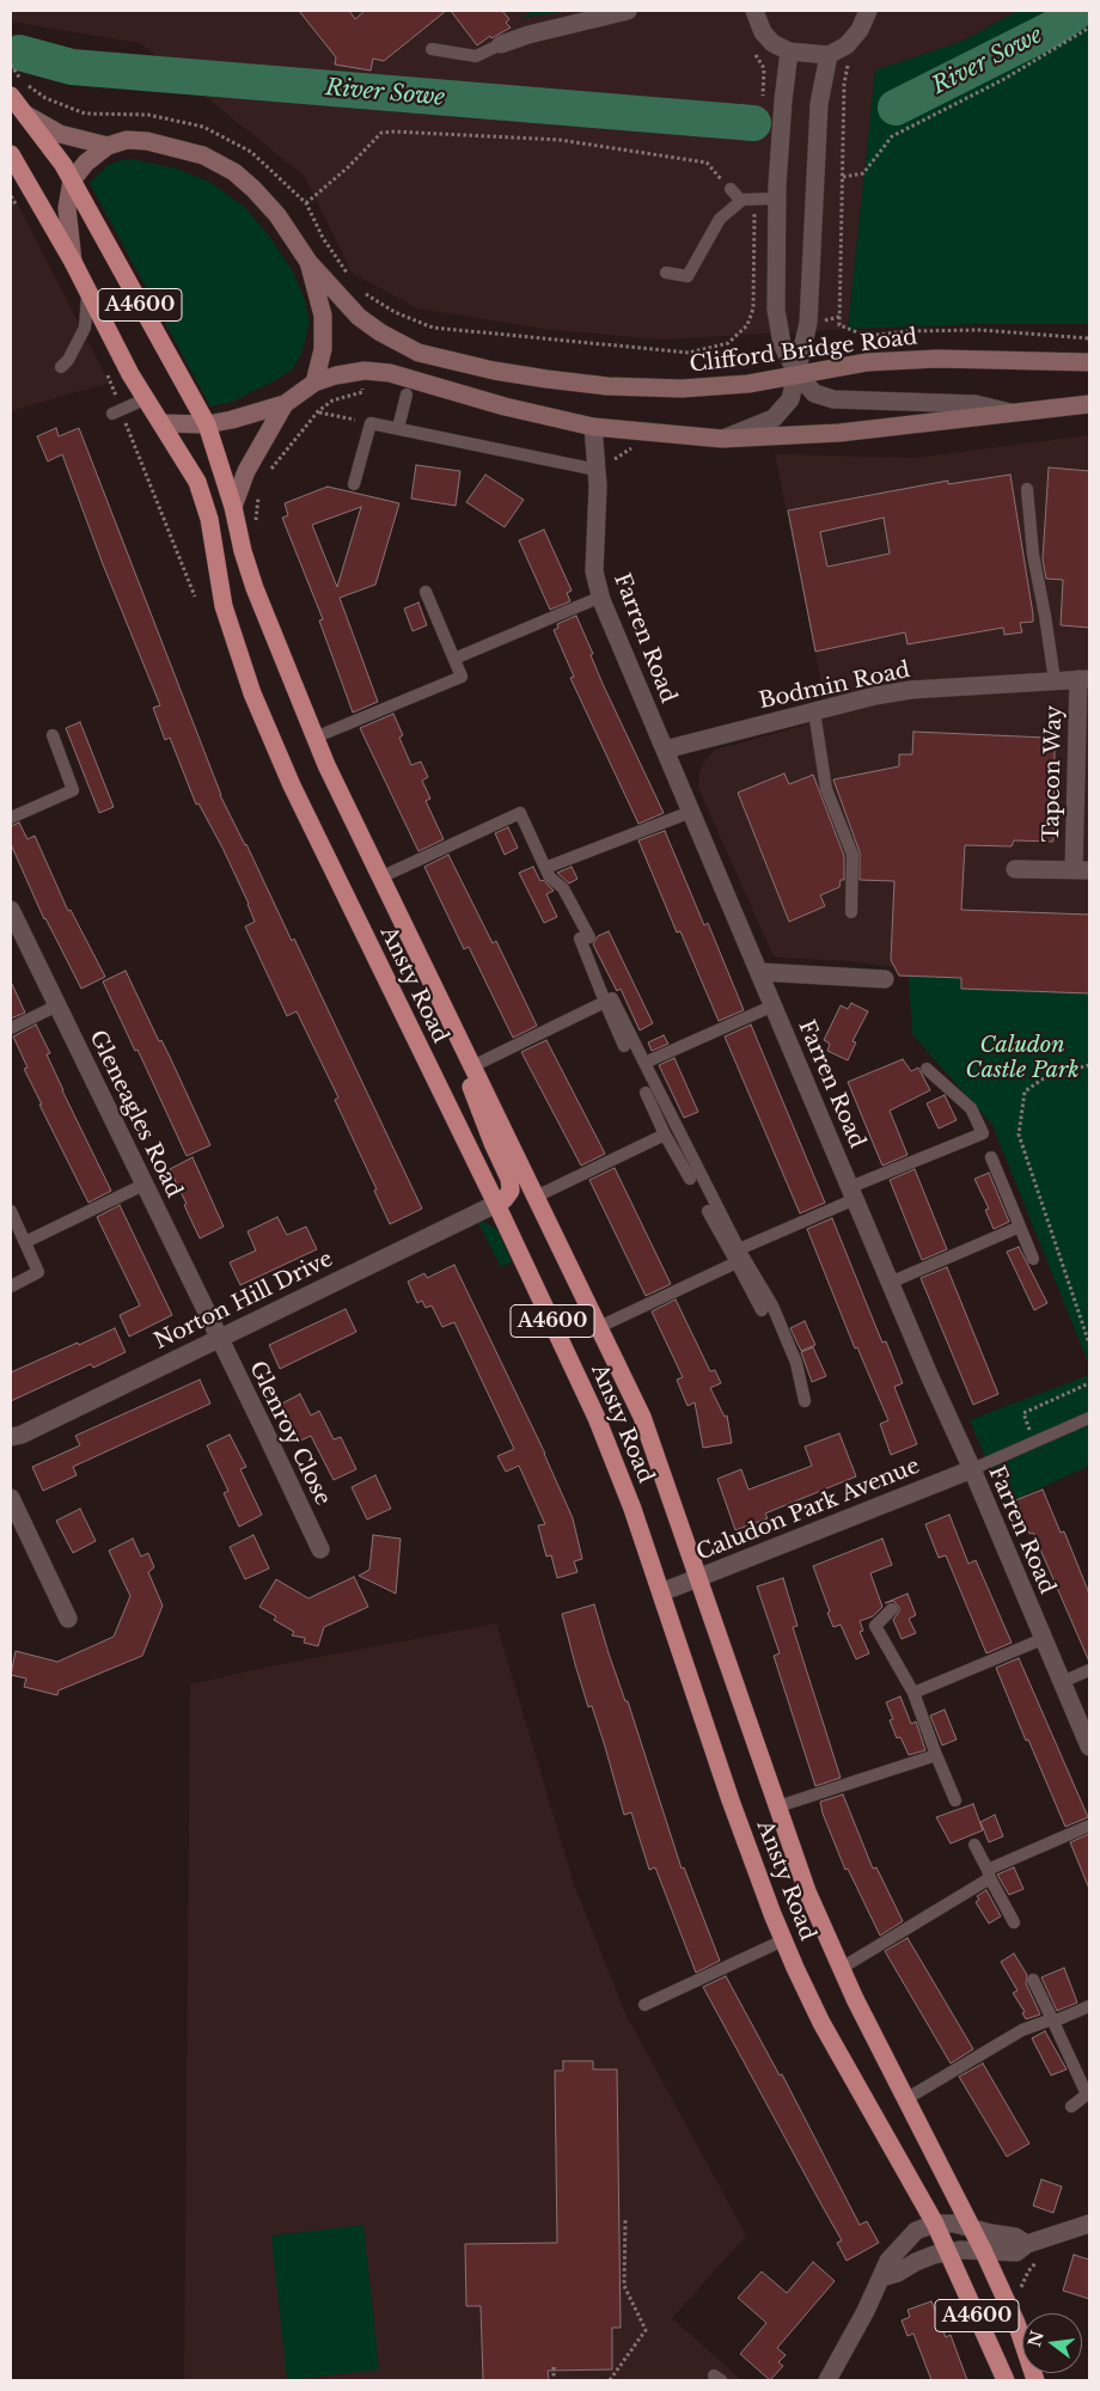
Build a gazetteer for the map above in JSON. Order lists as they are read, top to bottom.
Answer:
{
  "streets": {
    "highway": ["A4600", "Ansty Road"],
    "main road": ["Clifford Bridge Road"],
    "street": [
      "Farren Road",
      "Bodmin Road",
      "Tapcon Way",
      "Gleneagles Road",
      "Norton Hill Drive",
      "Glenroy Close",
      "Caludon Park Avenue"
    ]
  },
  "crossings": [
    ["A4600", "Ansty Road"],
    ["Farren Road", "Bodmin Road"],
    ["Farren Road", "Caludon Park Avenue"],
    ["Bodmin Road", "Tapcon Way"],
    ["Ansty Road", "Norton Hill Drive"],
    ["Ansty Road", "Caludon Park Avenue"],
    ["Gleneagles Road", "Norton Hill Drive"],
    ["Gleneagles Road", "Glenroy Close"],
    ["Norton Hill Drive", "Glenroy Close"]
  ],
  "water": ["River Sowe"],
  "parks": ["Caludon Castle Park"],
  "north": "left"
}
